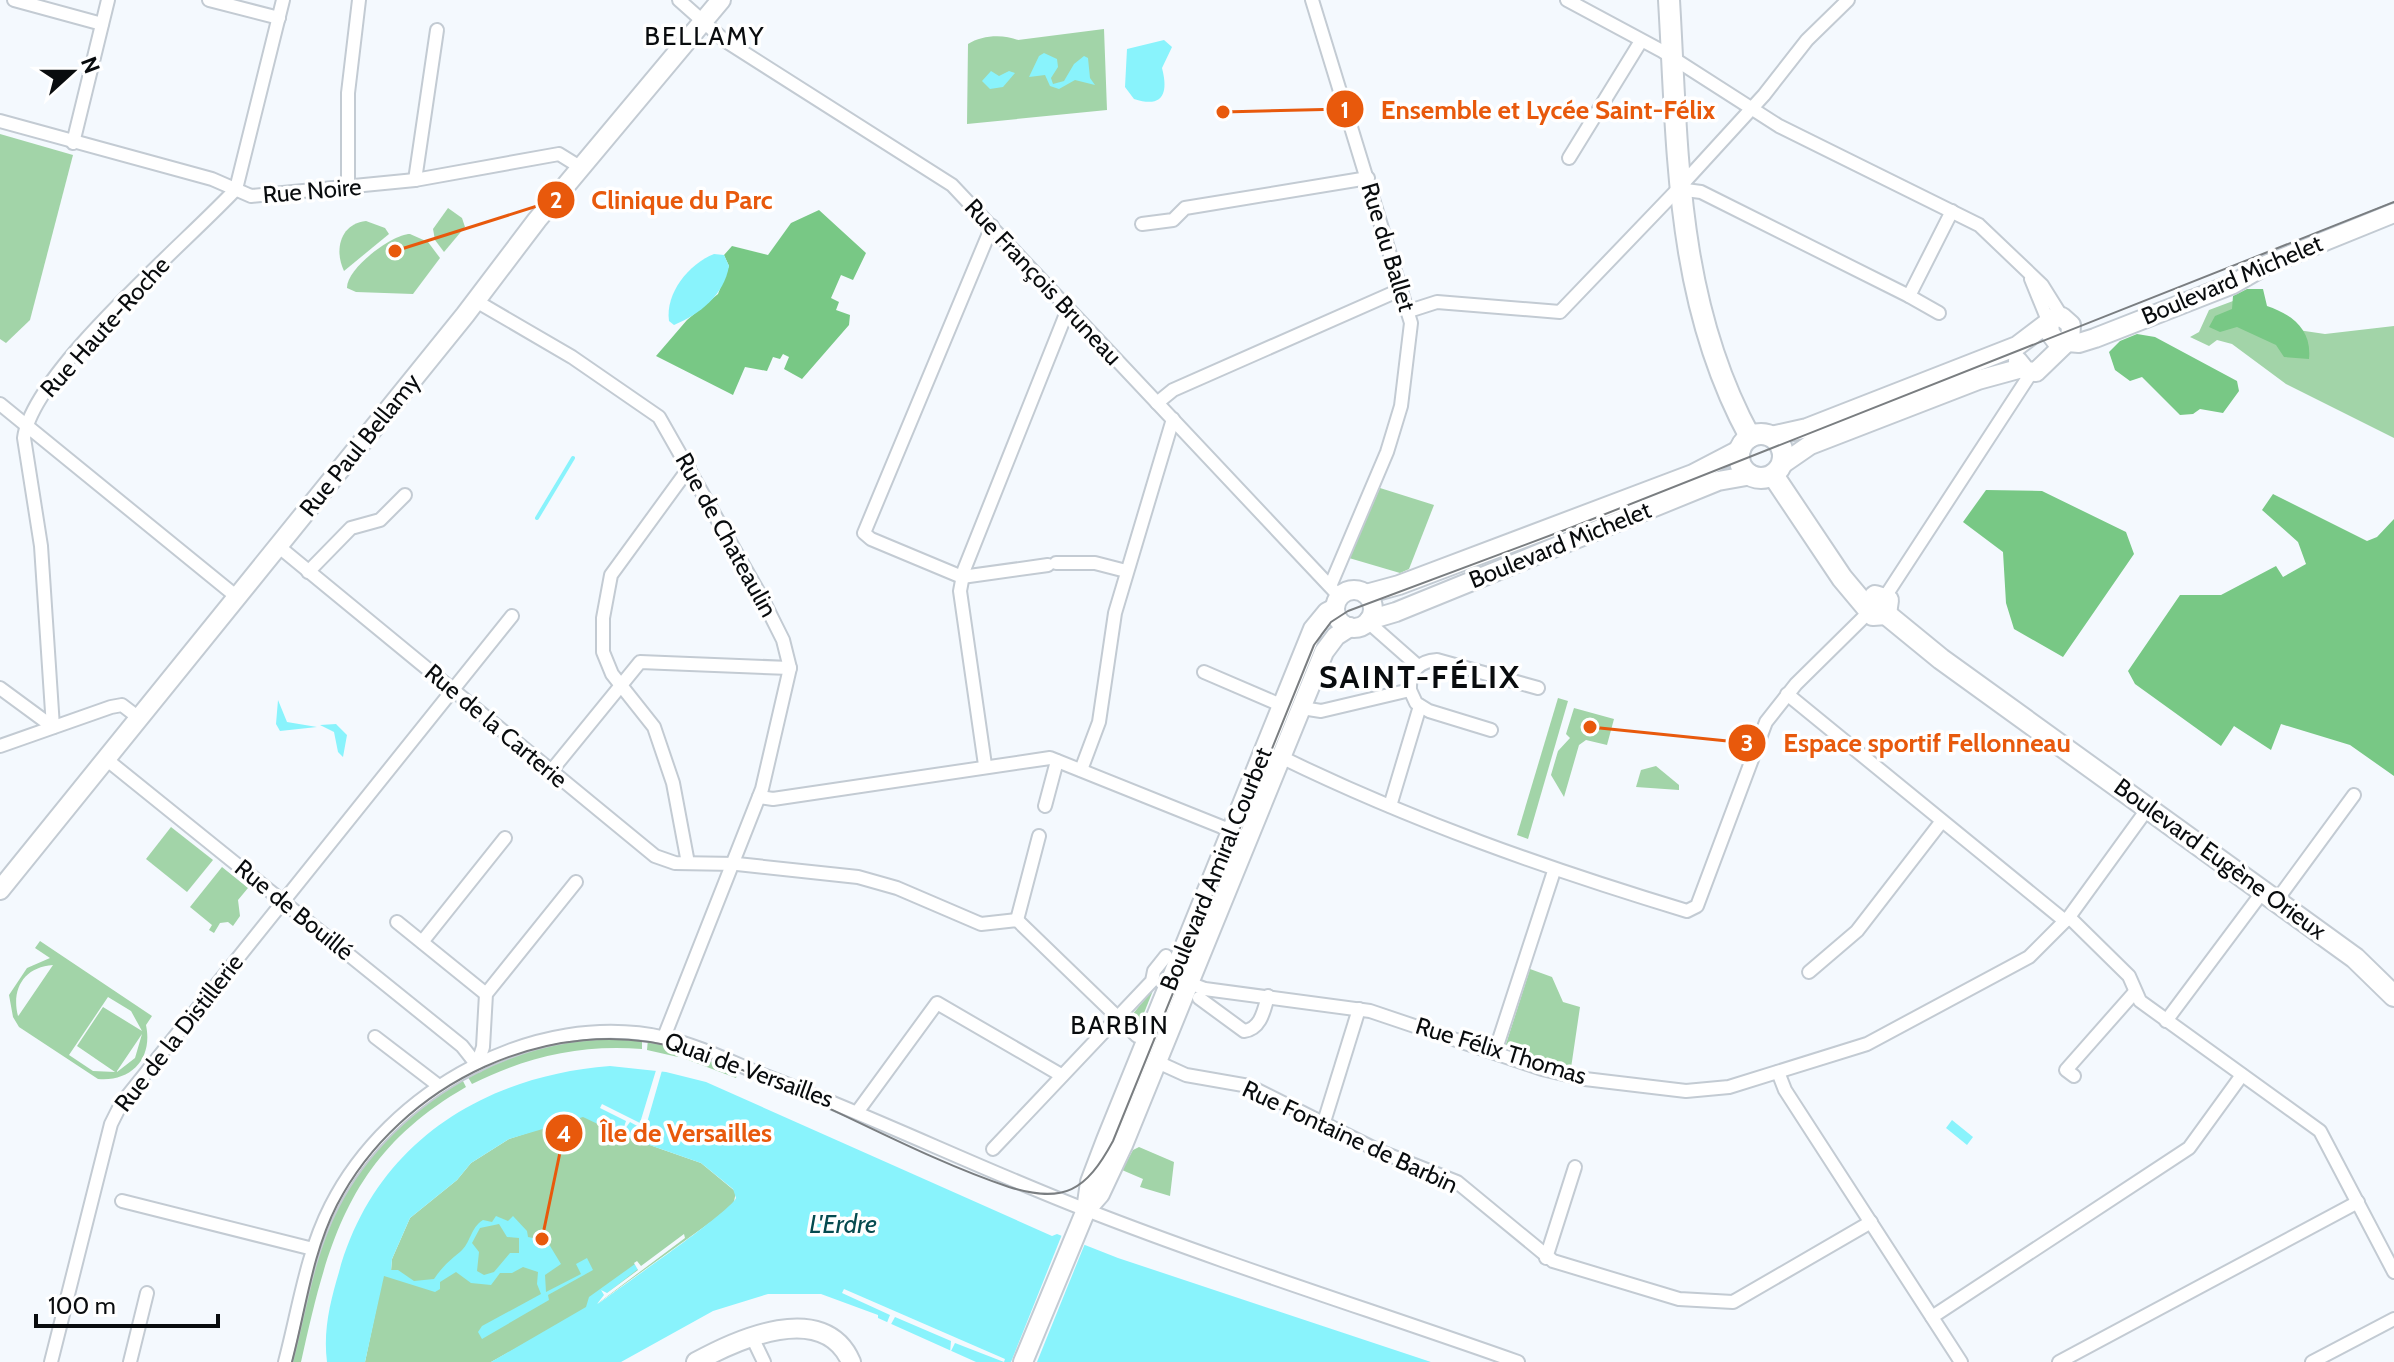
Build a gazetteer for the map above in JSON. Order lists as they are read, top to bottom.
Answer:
{
  "streets": {
    "main road": ["Boulevard Eugène Orieux"],
    "street": [
      "Rue Noire",
      "Rue du Ballet",
      "Boulevard Michelet",
      "Rue François Bruneau",
      "Rue Haute-Roche",
      "Rue Paul Bellamy",
      "Rue de Chateaulin",
      "Rue de la Carterie",
      "Boulevard Amiral Courbet",
      "Rue de Bouillé",
      "Rue de la Distillerie",
      "Rue Félix Thomas",
      "Quai de Versailles",
      "Rue Fontaine de Barbin"
    ]
  },
  "crossings": [
    ["Rue Noire", "Rue Haute-Roche"],
    ["Rue Noire", "Rue Paul Bellamy"],
    ["Rue du Ballet", "Boulevard Michelet"],
    ["Rue du Ballet", "Rue François Bruneau"],
    ["Rue du Ballet", "Boulevard Amiral Courbet"],
    ["Boulevard Michelet", "Rue François Bruneau"],
    ["Boulevard Michelet", "Boulevard Eugène Orieux"],
    ["Boulevard Michelet", "Boulevard Amiral Courbet"],
    ["Rue François Bruneau", "Rue Paul Bellamy"],
    ["Rue François Bruneau", "Boulevard Amiral Courbet"],
    ["Rue Paul Bellamy", "Rue de Chateaulin"],
    ["Rue Paul Bellamy", "Rue de la Carterie"],
    ["Rue Paul Bellamy", "Rue de Bouillé"],
    ["Rue de la Carterie", "Rue de la Distillerie"],
    ["Boulevard Eugène Orieux", "Rue Félix Thomas"],
    ["Boulevard Amiral Courbet", "Rue Félix Thomas"],
    ["Boulevard Amiral Courbet", "Quai de Versailles"],
    ["Rue de Bouillé", "Rue de la Distillerie"],
    ["Rue de Bouillé", "Quai de Versailles"]
  ],
  "districts": ["BELLAMY", "SAINT-FÉLIX", "BARBIN"],
  "water": ["L'Erdre"],
  "places": [
    "Ensemble et Lycée Saint-Félix",
    "Clinique du Parc",
    "Espace sportif Fellonneau",
    "Île de Versailles"
  ],
  "scale_bar": "100 m",
  "north": "right"
}
